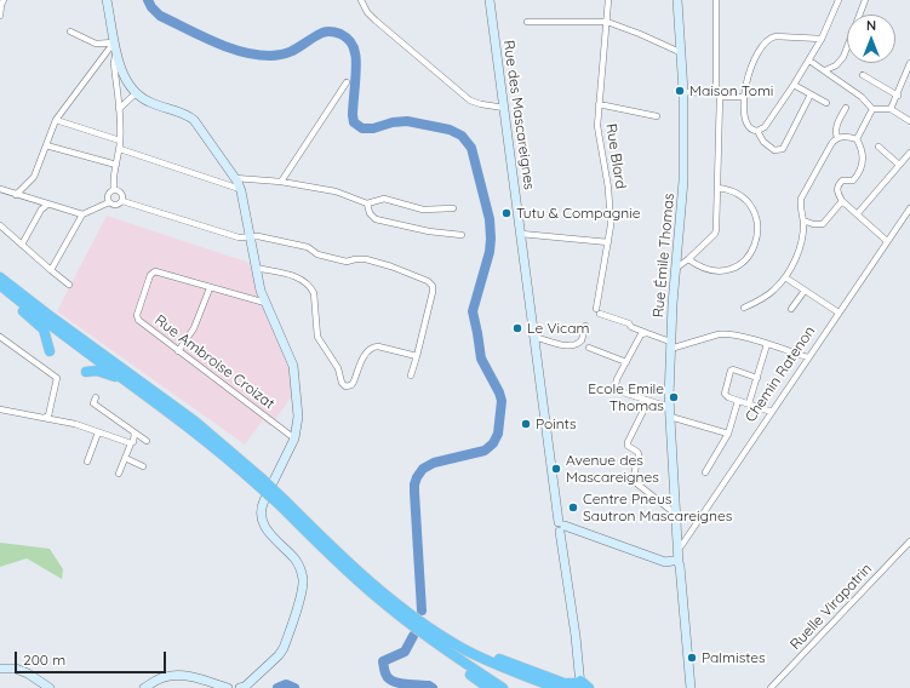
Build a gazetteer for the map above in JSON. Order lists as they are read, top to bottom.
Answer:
{
  "streets": {
    "street": [
      "Rue des Mascareignes",
      "Rue Blard",
      "Rue Émile Thomas",
      "Rue Ambroise Croizat",
      "Chemin Ratenon",
      "Ruelle Virapatrin"
    ]
  },
  "crossings": [
    ["Rue Émile Thomas", "Chemin Ratenon"]
  ],
  "places": [
    "Maison Tomi",
    "Tutu & Compagnie",
    "Le Vicam",
    "Ecole Emile Thomas",
    "Points",
    "Avenue des Mascareignes",
    "Centre Pneus Sautron Mascareignes",
    "Palmistes"
  ],
  "scale_bar": "200 m",
  "north": "top"
}
